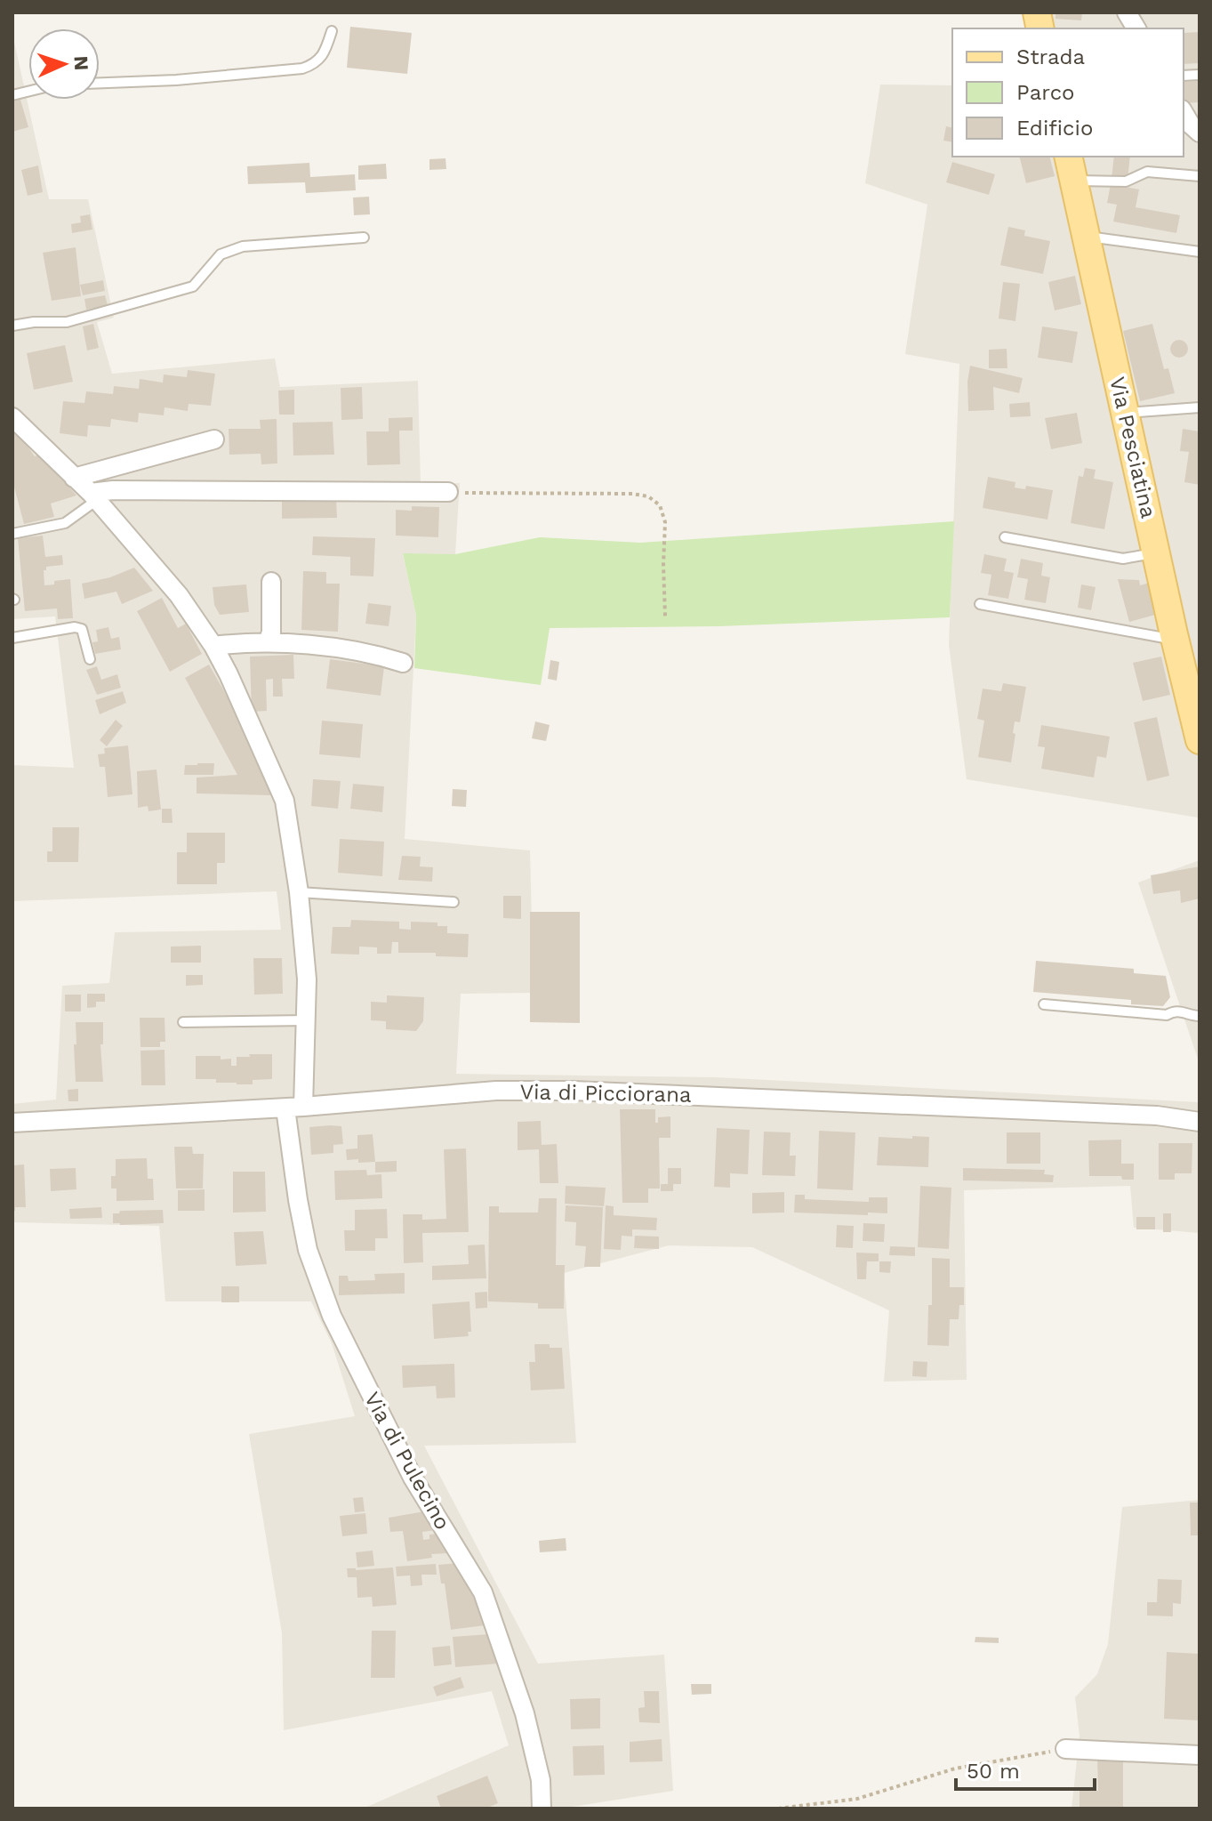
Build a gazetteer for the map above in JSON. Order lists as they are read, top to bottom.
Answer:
{
  "streets": {
    "main road": ["Via Pesciatina"],
    "street": ["Via di Picciorana", "Via di Pulecino"]
  },
  "crossings": [
    ["Via di Picciorana", "Via di Pulecino"]
  ],
  "legend": ["Strada", "Parco", "Edificio"],
  "scale_bar": "50 m",
  "north": "right"
}
